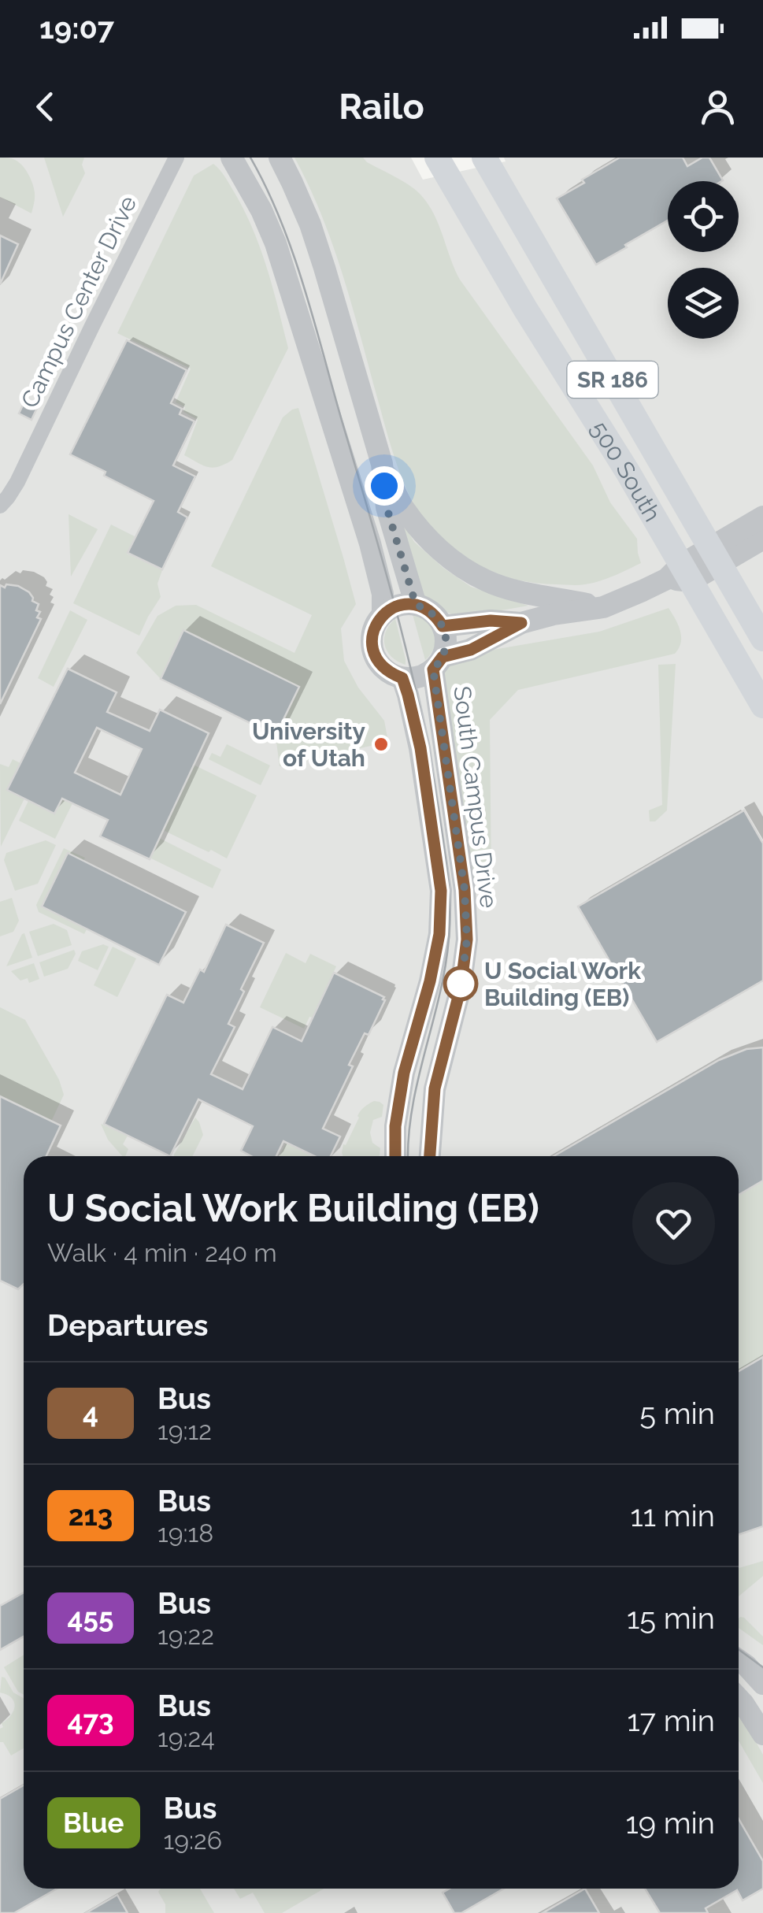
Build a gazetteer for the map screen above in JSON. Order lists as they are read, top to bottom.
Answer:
{
  "streets": {
    "main road": ["SR 186", "500 South"],
    "street": ["Campus Center Drive", "South Campus Drive"]
  },
  "places": ["University of Utah", "U Social Work Building (EB)"],
  "lines": ["bus line 4"],
  "page": {
    "status": "19:07",
    "header": "Railo",
    "heading": [
      ["U Social Work Building (EB)", "Walk · 4 min · 240 m"],
      "Departures"
    ],
    "list": [
      {
        "mark": "4",
        "name": "Bus",
        "note": "19:12",
        "value": "5 min"
      },
      {
        "mark": "213",
        "name": "Bus",
        "note": "19:18",
        "value": "11 min"
      },
      {
        "mark": "455",
        "name": "Bus",
        "note": "19:22",
        "value": "15 min"
      },
      {
        "mark": "473",
        "name": "Bus",
        "note": "19:24",
        "value": "17 min"
      },
      {
        "mark": "Blue",
        "name": "Bus",
        "note": "19:26",
        "value": "19 min"
      }
    ]
  }
}
